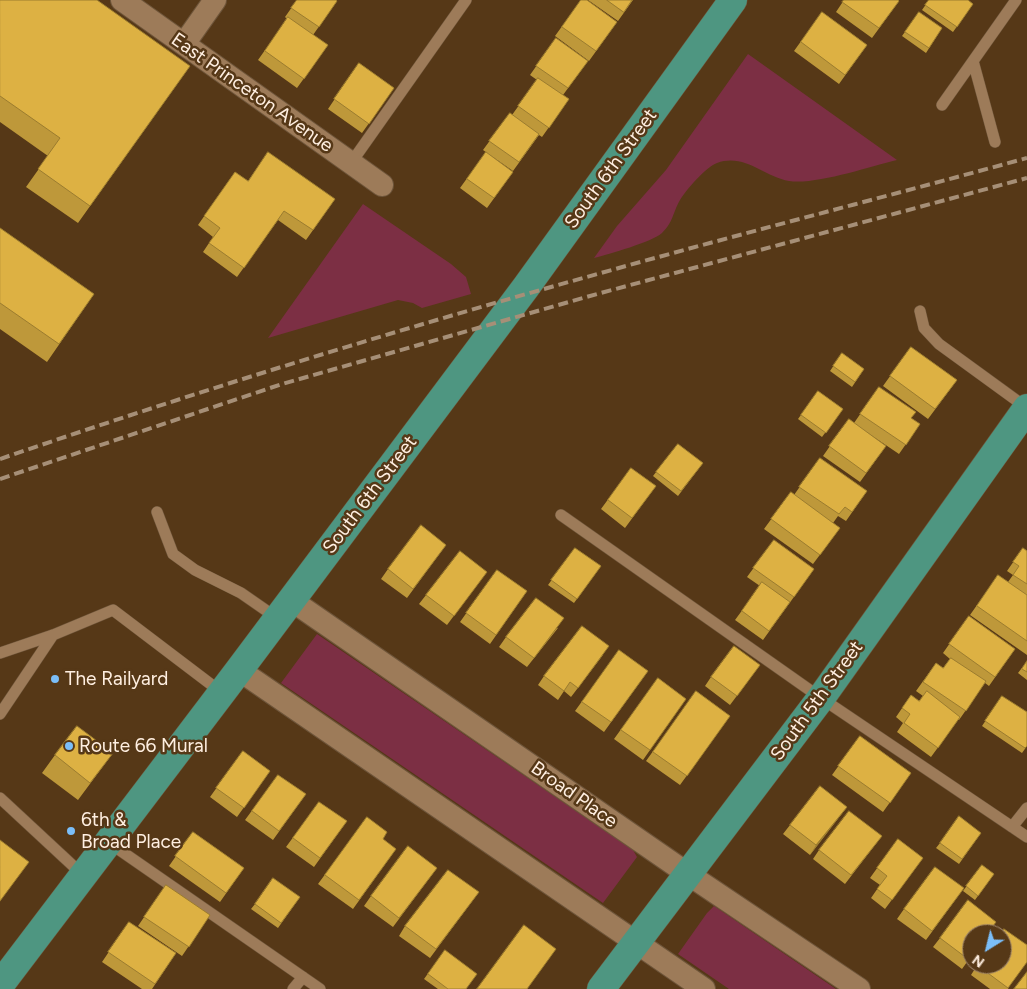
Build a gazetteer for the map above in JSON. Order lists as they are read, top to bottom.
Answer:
{
  "streets": {
    "main road": ["South 6th Street", "South 5th Street"],
    "street": ["East Princeton Avenue", "Broad Place"]
  },
  "crossings": [
    ["South 6th Street", "Broad Place"],
    ["South 5th Street", "Broad Place"]
  ],
  "places": ["The Railyard", "Route 66 Mural", "6th & Broad Place"],
  "north": "bottom left"
}
